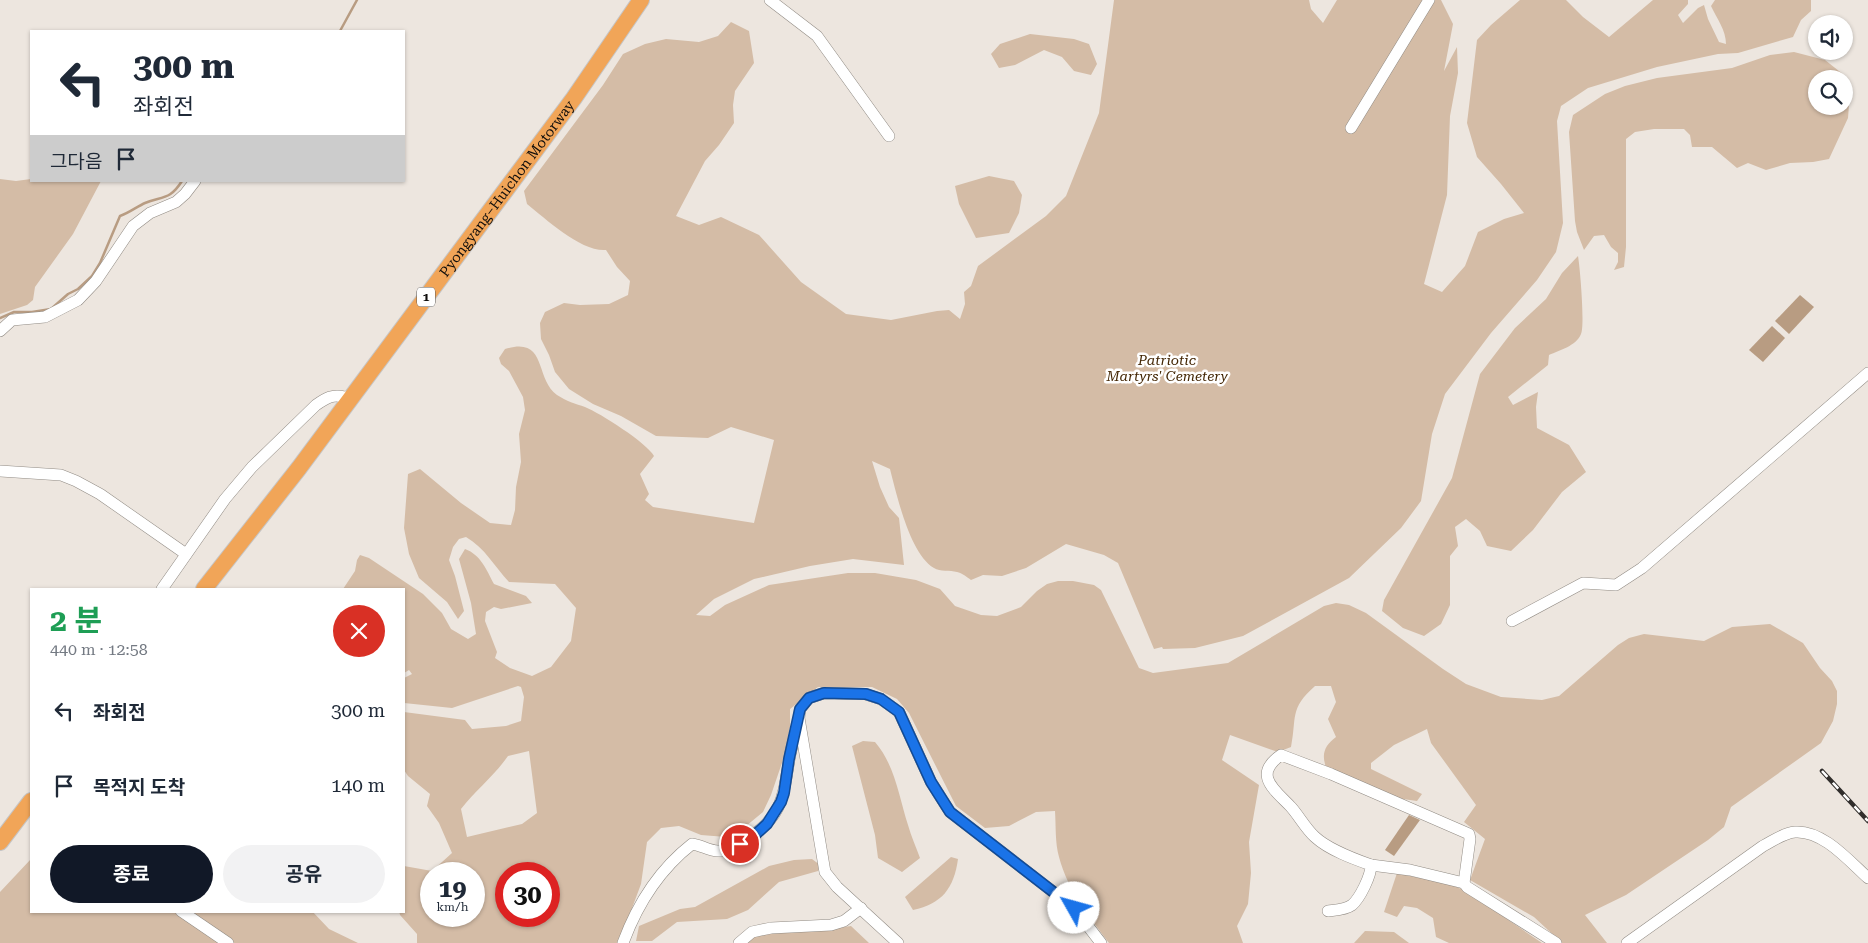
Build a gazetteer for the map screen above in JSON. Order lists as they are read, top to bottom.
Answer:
{
  "streets": {
    "highway": ["Pyongyang–Huichon Motorway", "1"]
  },
  "parks": ["Patriotic Martyrs' Cemetery"],
  "page": {
    "turn": ["300 m", "좌회전"],
    "then": "그다음",
    "heading": ["2 분", "440 m · 12:58"],
    "list": [
      {
        "name": "좌회전",
        "value": "300 m"
      },
      {
        "name": "목적지 도착",
        "value": "140 m"
      }
    ],
    "buttons": ["종료", "공유"],
    "speed": "19 km/h",
    "limit": "30"
  }
}
